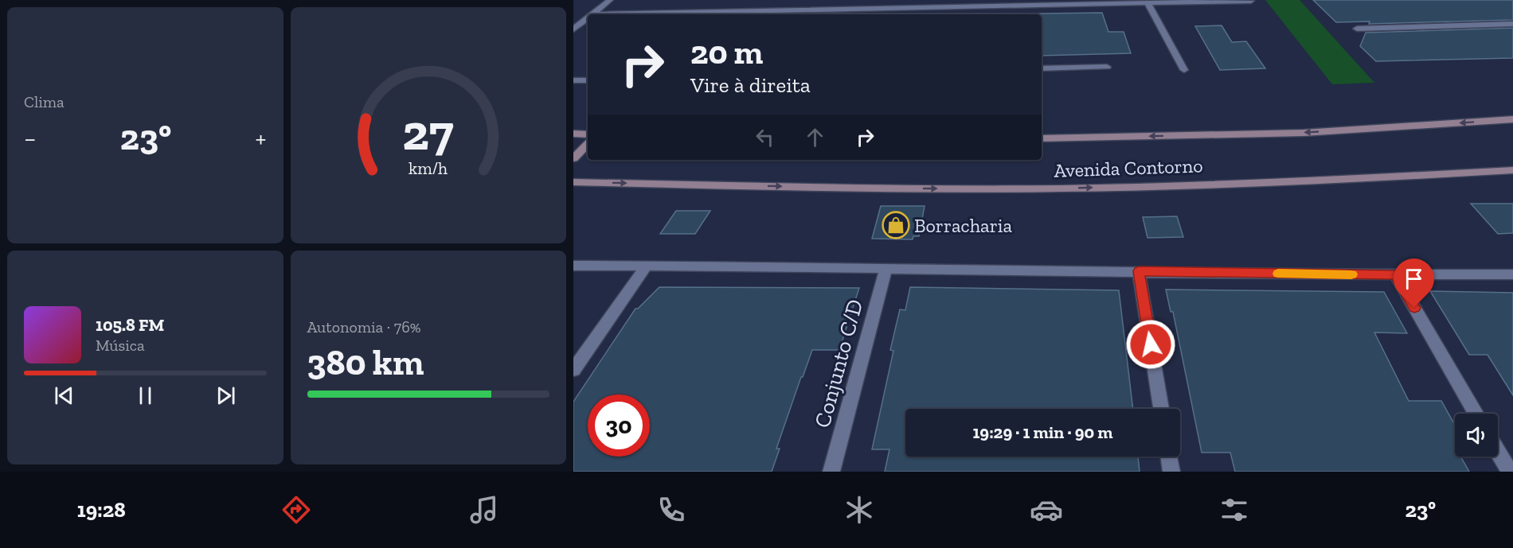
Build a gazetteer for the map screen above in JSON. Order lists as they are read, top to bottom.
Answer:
{
  "streets": {
    "main road": ["Avenida Contorno"],
    "street": ["Conjunto C/D"]
  },
  "places": {
    "shop": ["Borracharia"]
  },
  "page": {
    "tile": [
      "Clima",
      ["Autonomia · 76%", "380 km"]
    ],
    "turn": ["20 m", "Vire à direita"],
    "heat": ["−", "23°", "+"],
    "song": ["105.8 FM", "Música"],
    "limit": "30",
    "trip": "19:29 · 1 min · 90 m",
    "tabs": ["19:28", "23°"],
    "gauge": ["27", "km/h"]
  }
}
